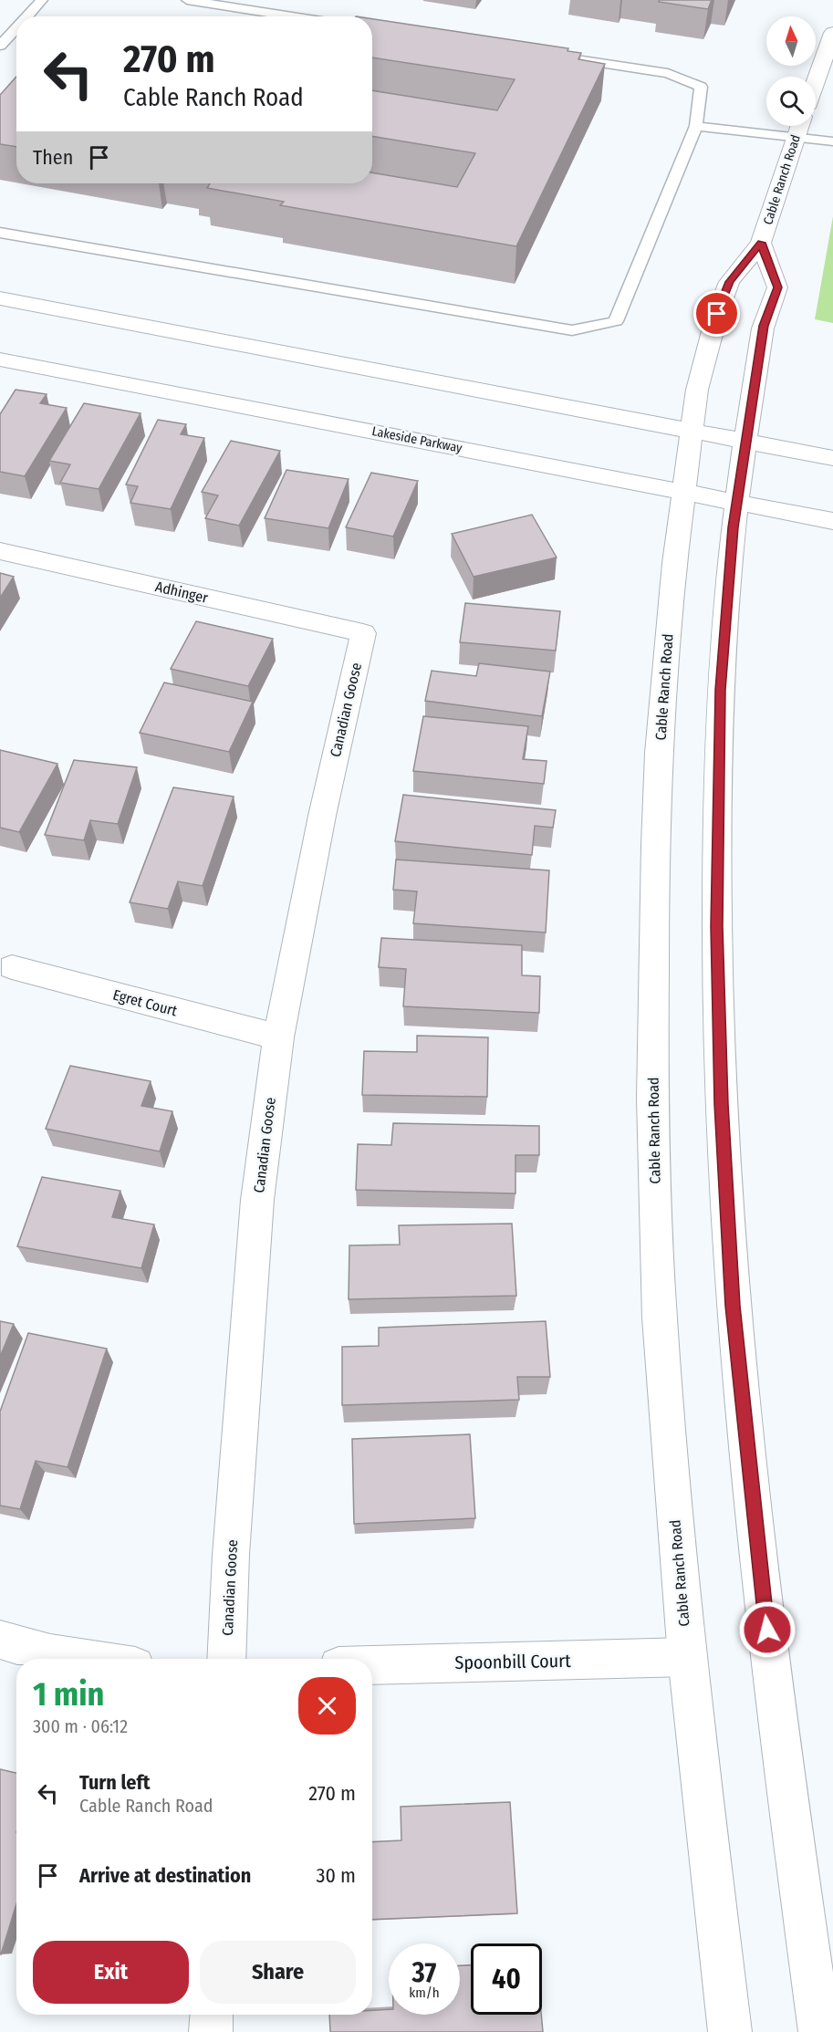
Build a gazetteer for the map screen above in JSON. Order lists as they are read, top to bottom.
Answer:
{
  "streets": {
    "street": [
      "Cable Ranch Road",
      "Lakeside Parkway",
      "Adhinger",
      "Canadian Goose",
      "Egret Court",
      "Spoonbill Court"
    ]
  },
  "crossings": [
    ["Cable Ranch Road", "Lakeside Parkway"],
    ["Cable Ranch Road", "Spoonbill Court"],
    ["Adhinger", "Canadian Goose"],
    ["Canadian Goose", "Egret Court"]
  ],
  "north": "top",
  "page": {
    "turn": ["270 m", "Cable Ranch Road"],
    "then": "Then",
    "heading": ["1 min", "300 m · 06:12"],
    "list": [
      {
        "name": "Turn left",
        "note": "Cable Ranch Road",
        "value": "270 m"
      },
      {
        "name": "Arrive at destination",
        "value": "30 m"
      }
    ],
    "buttons": ["Exit", "Share"],
    "speed": "37 km/h",
    "limit": "40"
  }
}
